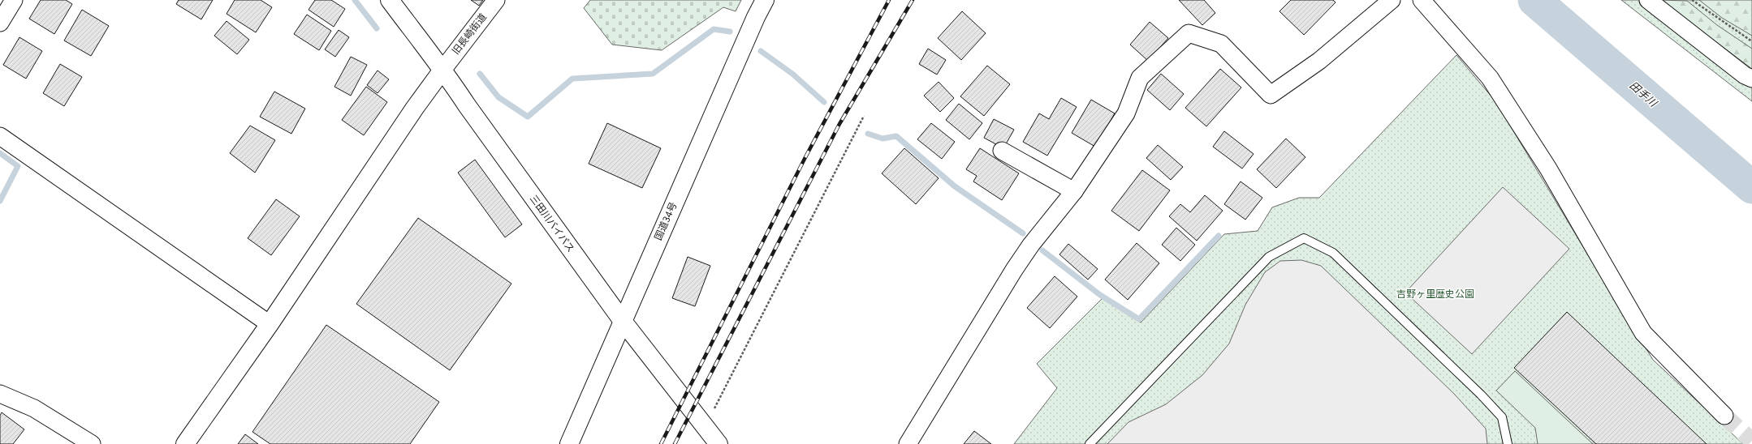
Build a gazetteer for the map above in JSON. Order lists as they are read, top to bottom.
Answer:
{
  "streets": {
    "main road": ["国道34号", "三田川バイパス"],
    "street": ["旧長崎街道"]
  },
  "crossings": [
    ["旧長崎街道", "三田川バイパス"],
    ["国道34号", "三田川バイパス"]
  ],
  "water": ["田手川"],
  "parks": ["吉野ヶ里歴史公園"]
}
